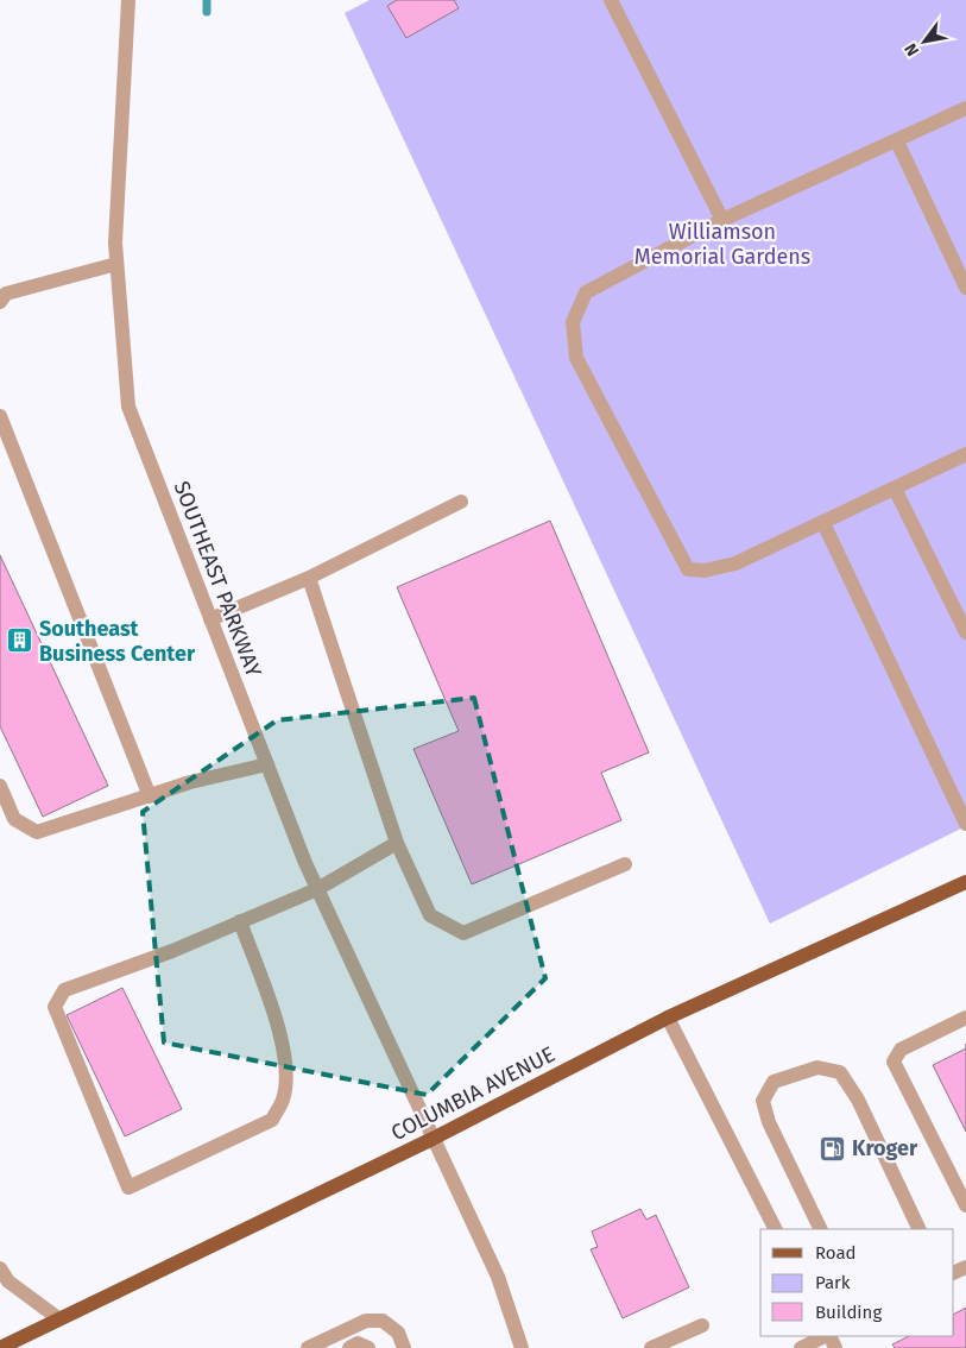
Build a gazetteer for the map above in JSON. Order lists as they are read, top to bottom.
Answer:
{
  "streets": {
    "main road": ["COLUMBIA AVENUE"],
    "street": ["SOUTHEAST PARKWAY"]
  },
  "crossings": [
    ["SOUTHEAST PARKWAY", "COLUMBIA AVENUE"]
  ],
  "parks": ["Williamson Memorial Gardens"],
  "places": {
    "building": ["Southeast Business Center"],
    "fuel station": ["Kroger"]
  },
  "legend": ["Road", "Park", "Building"],
  "north": "bottom left"
}
